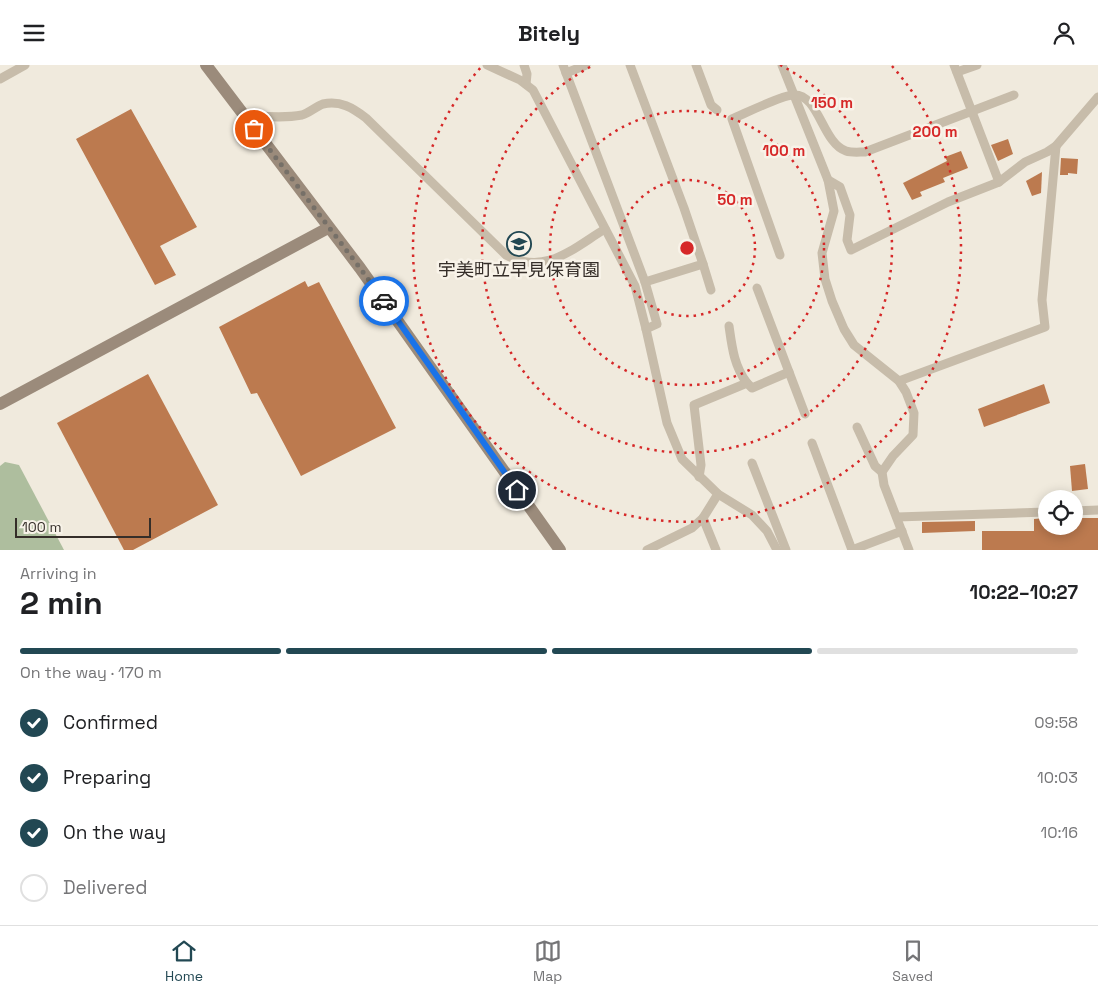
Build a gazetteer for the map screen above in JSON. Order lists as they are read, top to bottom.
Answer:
{
  "places": {
    "school or university": ["宇美町立早見保育園"]
  },
  "scale_bar": "100 m",
  "page": {
    "header": "Bitely",
    "scale": "100 m",
    "heading": ["2 min", "Arriving in", "10:22–10:27"],
    "bar": "On the way · 170 m",
    "list": [
      ["Confirmed", "09:58"],
      ["Preparing", "10:03"],
      ["On the way", "10:16"],
      "Delivered"
    ],
    "tabs": ["Home", "Map", "Saved"]
  },
  "rings": [
    "150 m",
    "200 m",
    "100 m",
    "50 m"
  ]
}
